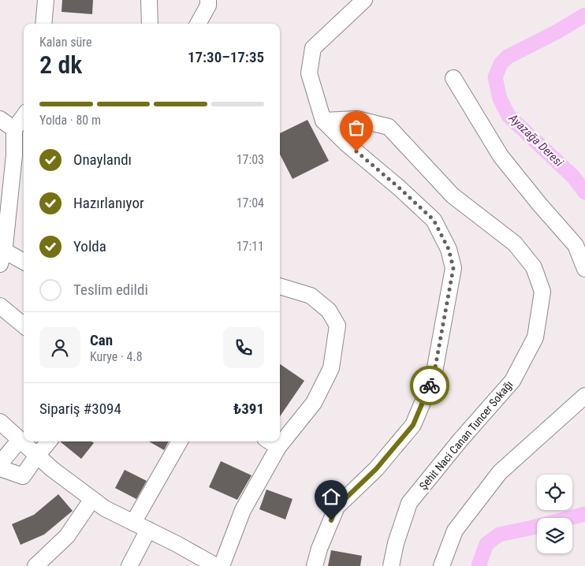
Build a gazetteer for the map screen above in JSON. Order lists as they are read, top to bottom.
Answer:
{
  "streets": {
    "street": ["Şehit Naci Canan Tuncer Sokağı"]
  },
  "water": ["Ayazağa Deresi"],
  "page": {
    "heading": ["2 dk", "Kalan süre", "17:30–17:35"],
    "panel": [
      "Can",
      "Kurye · 4.8",
      "Sipariş #3094",
      "₺391"
    ],
    "bar": "Yolda · 80 m",
    "list": [
      ["Onaylandı", "17:03"],
      ["Hazırlanıyor", "17:04"],
      ["Yolda", "17:11"],
      "Teslim edildi"
    ]
  }
}
